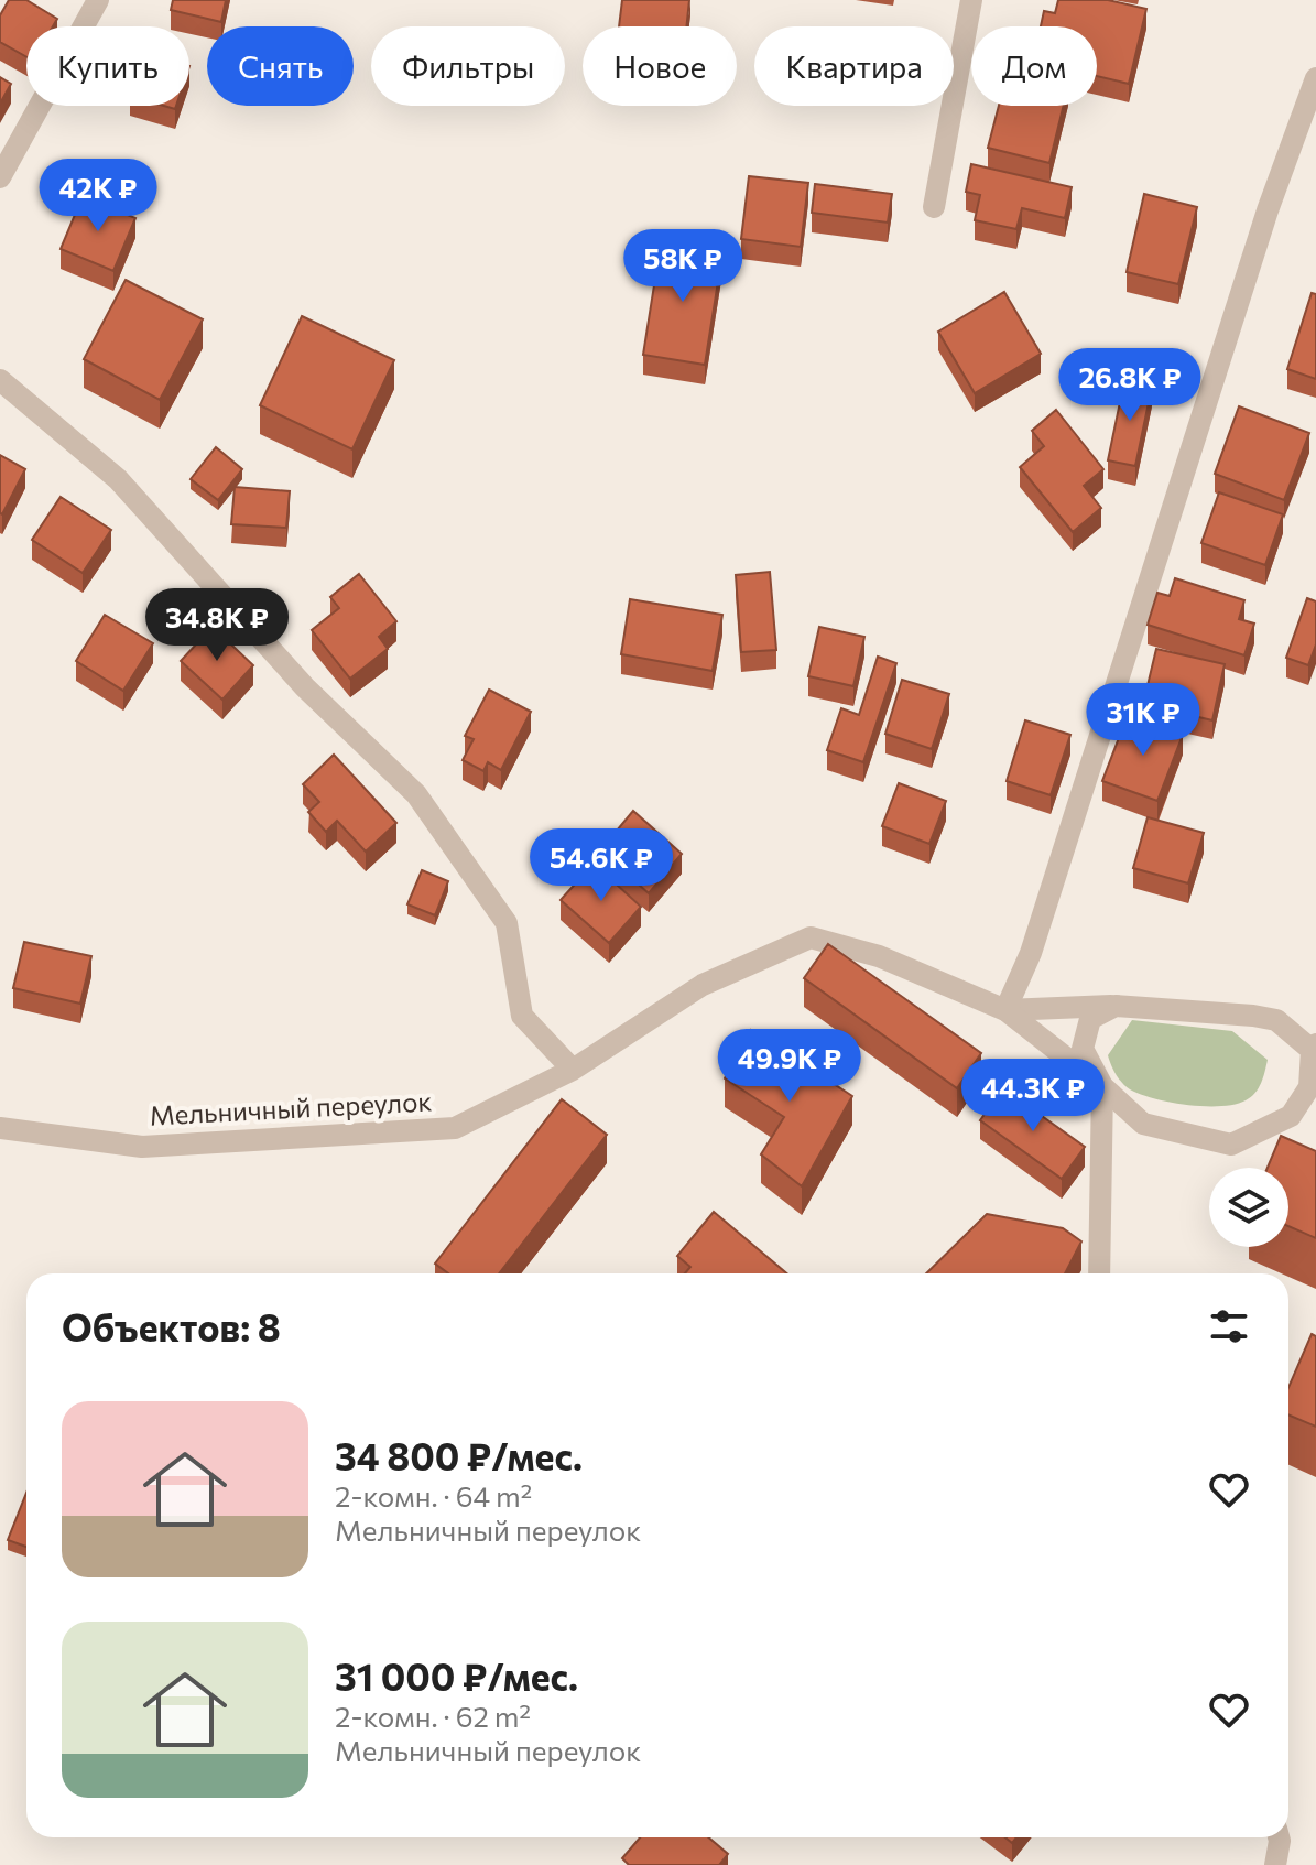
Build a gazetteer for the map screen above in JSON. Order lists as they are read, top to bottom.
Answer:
{
  "streets": {
    "street": ["Мельничный переулок"]
  },
  "page": {
    "chip": [
      "Купить",
      "Снять",
      "Фильтры",
      "Новое",
      "Квартира",
      "Дом"
    ],
    "price": [
      "42K ₽",
      "58K ₽",
      "26.8K ₽",
      "34.8K ₽",
      "31K ₽",
      "54.6K ₽",
      "49.9K ₽",
      "44.3K ₽"
    ],
    "heading": "Объектов: 8",
    "list": [
      {
        "name": "34 800 ₽/мес.",
        "note": "2-комн. · 64 m² · Мельничный переулок"
      },
      {
        "name": "31 000 ₽/мес.",
        "note": "2-комн. · 62 m² · Мельничный переулок"
      }
    ]
  }
}
